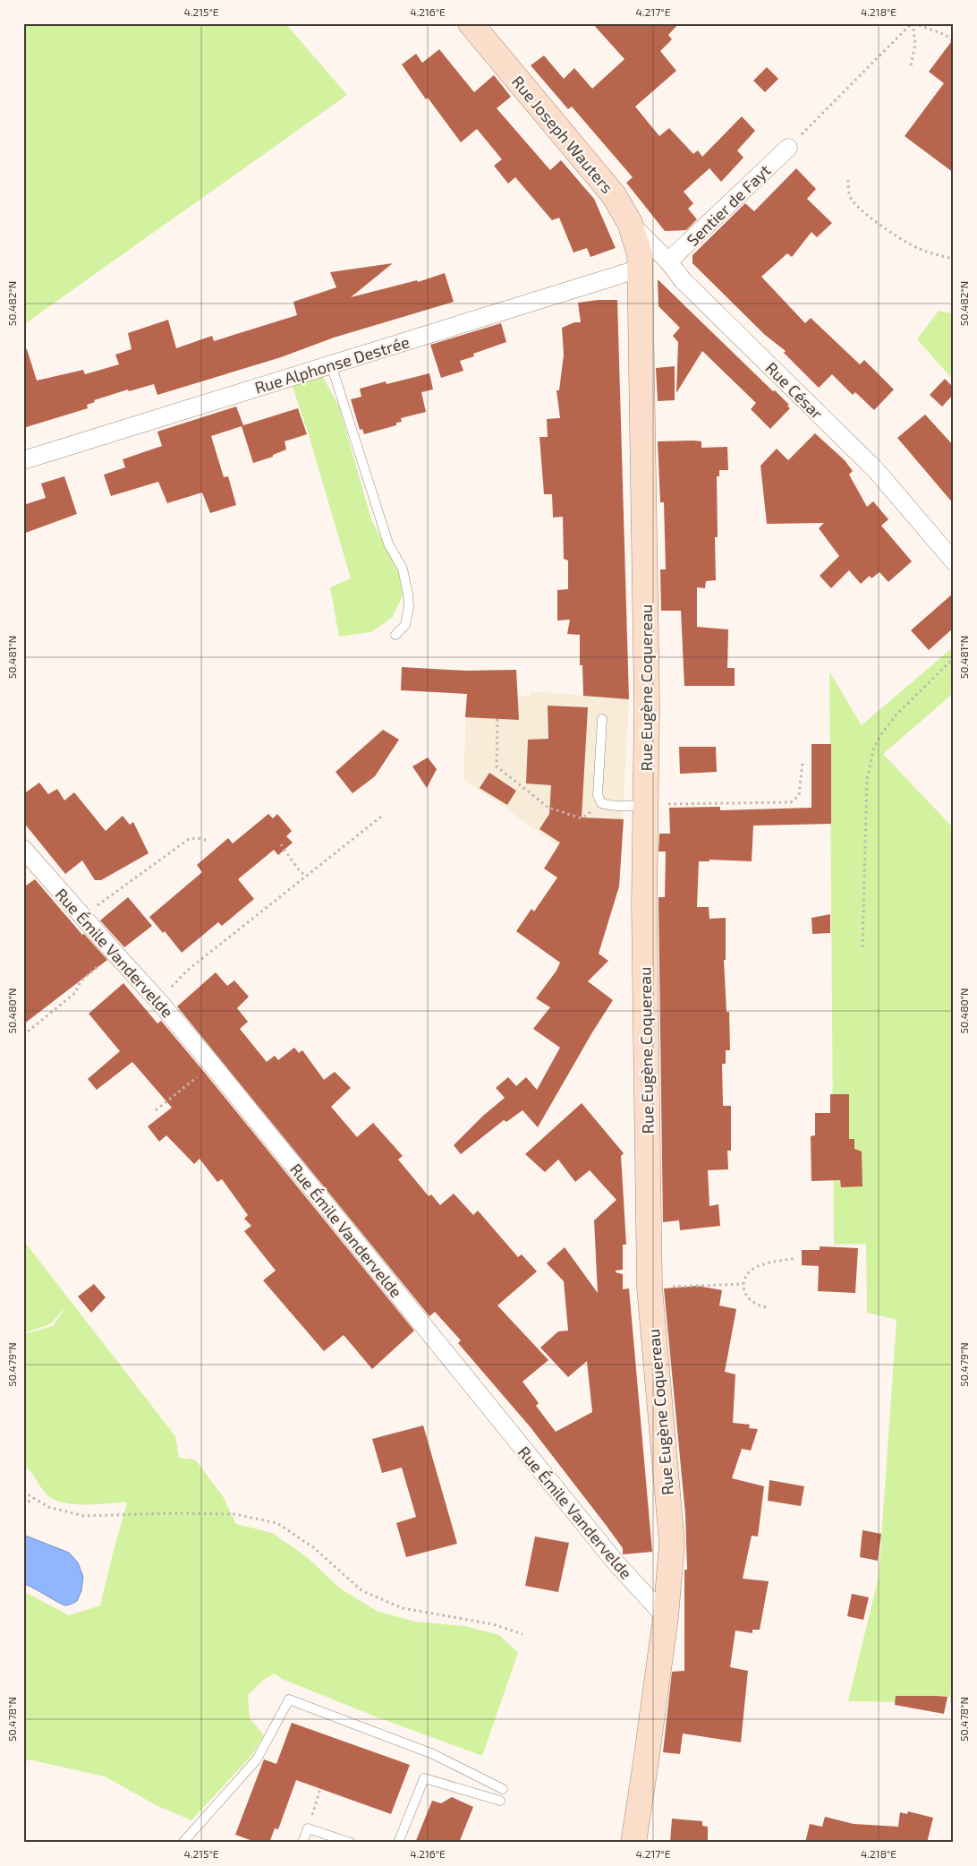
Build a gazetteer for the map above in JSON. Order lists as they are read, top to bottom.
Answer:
{
  "streets": {
    "street": [
      "Rue Joseph Wauters",
      "Sentier de Fayt",
      "Rue Alphonse Destrée",
      "Rue César",
      "Rue Eugène Coquereau",
      "Rue Émile Vandervelde"
    ]
  },
  "crossings": [
    ["Rue Joseph Wauters", "Rue Alphonse Destrée"],
    ["Rue Joseph Wauters", "Rue César"],
    ["Rue Joseph Wauters", "Rue Eugène Coquereau"],
    ["Sentier de Fayt", "Rue César"],
    ["Rue Alphonse Destrée", "Rue Eugène Coquereau"],
    ["Rue Eugène Coquereau", "Rue Émile Vandervelde"]
  ],
  "coordinates": [
    "4.215°E",
    "4.216°E",
    "4.217°E",
    "4.218°E",
    "50.482°N",
    "50.481°N",
    "50.480°N",
    "50.479°N",
    "50.478°N"
  ]
}
